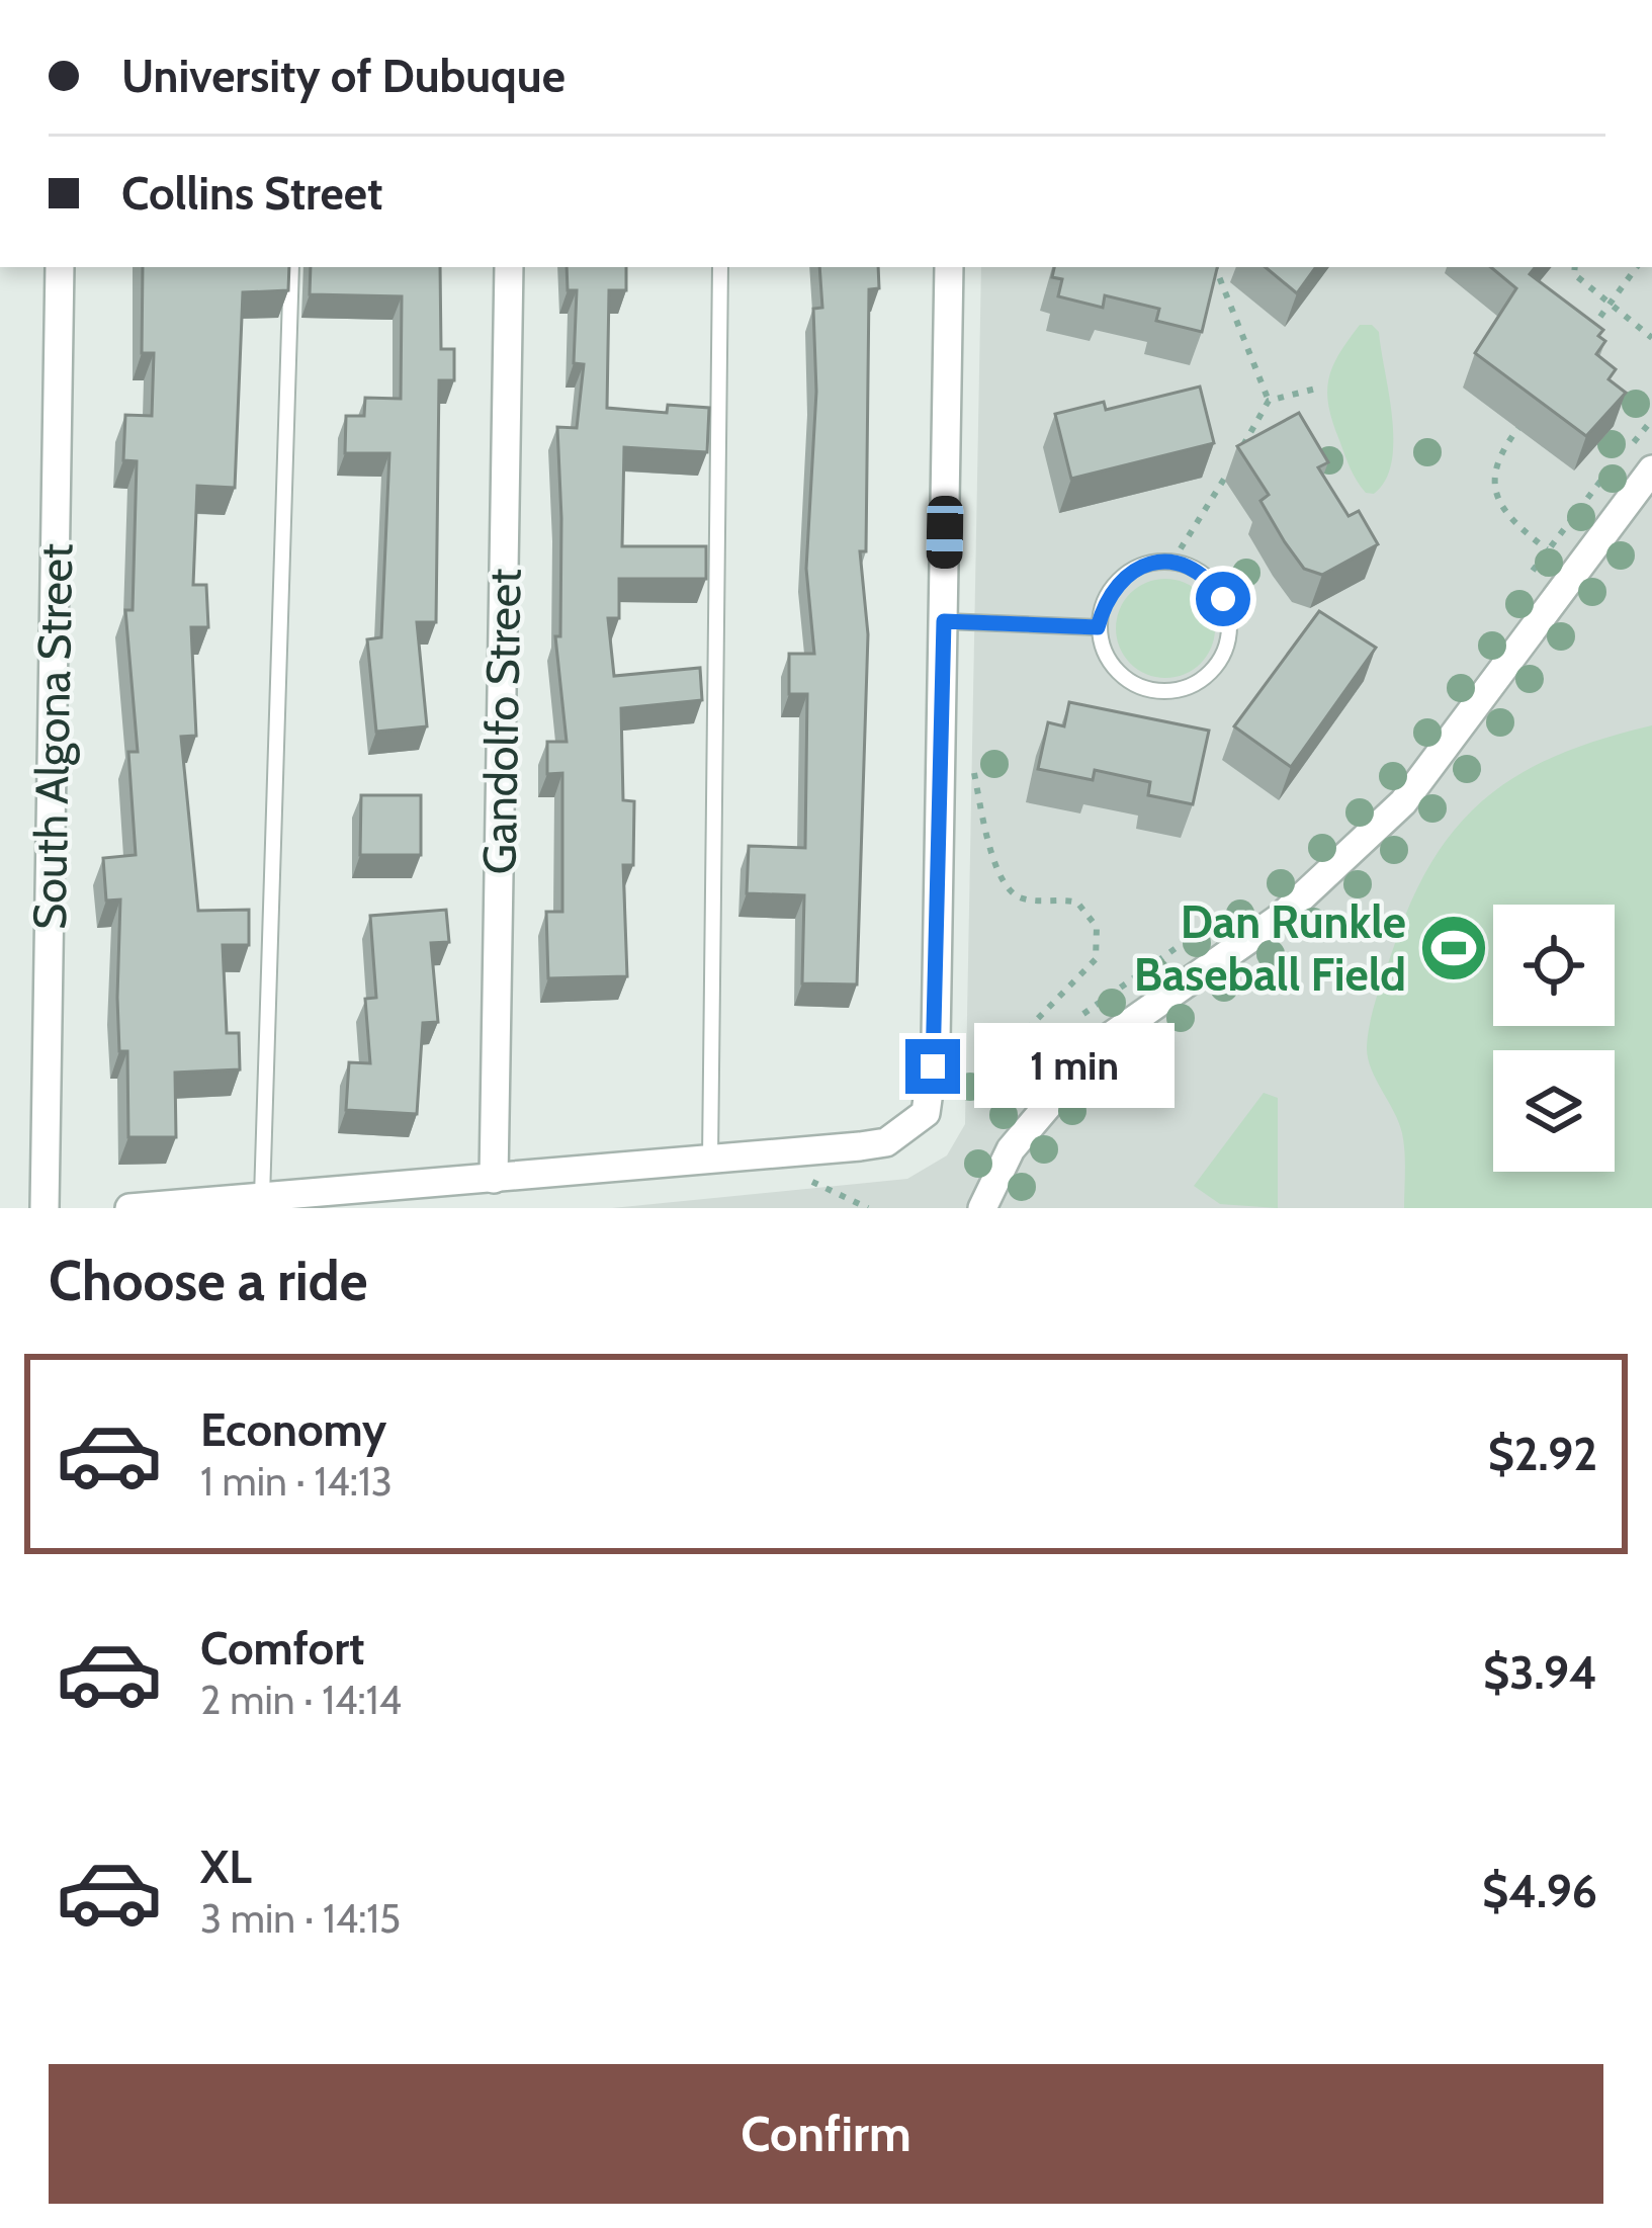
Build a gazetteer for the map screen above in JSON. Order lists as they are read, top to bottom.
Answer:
{
  "streets": {
    "street": ["Gandolfo Street", "South Algona Street"]
  },
  "places": {
    "sports": ["Dan Runkle Baseball Field"]
  },
  "page": {
    "banner": ["University of Dubuque", "Collins Street"],
    "bubble": "1 min",
    "heading": "Choose a ride",
    "list": [
      {
        "name": "Economy",
        "note": "1 min · 14:13",
        "value": "$2.92"
      },
      {
        "name": "Comfort",
        "note": "2 min · 14:14",
        "value": "$3.94"
      },
      {
        "name": "XL",
        "note": "3 min · 14:15",
        "value": "$4.96"
      }
    ],
    "buttons": "Confirm"
  }
}
